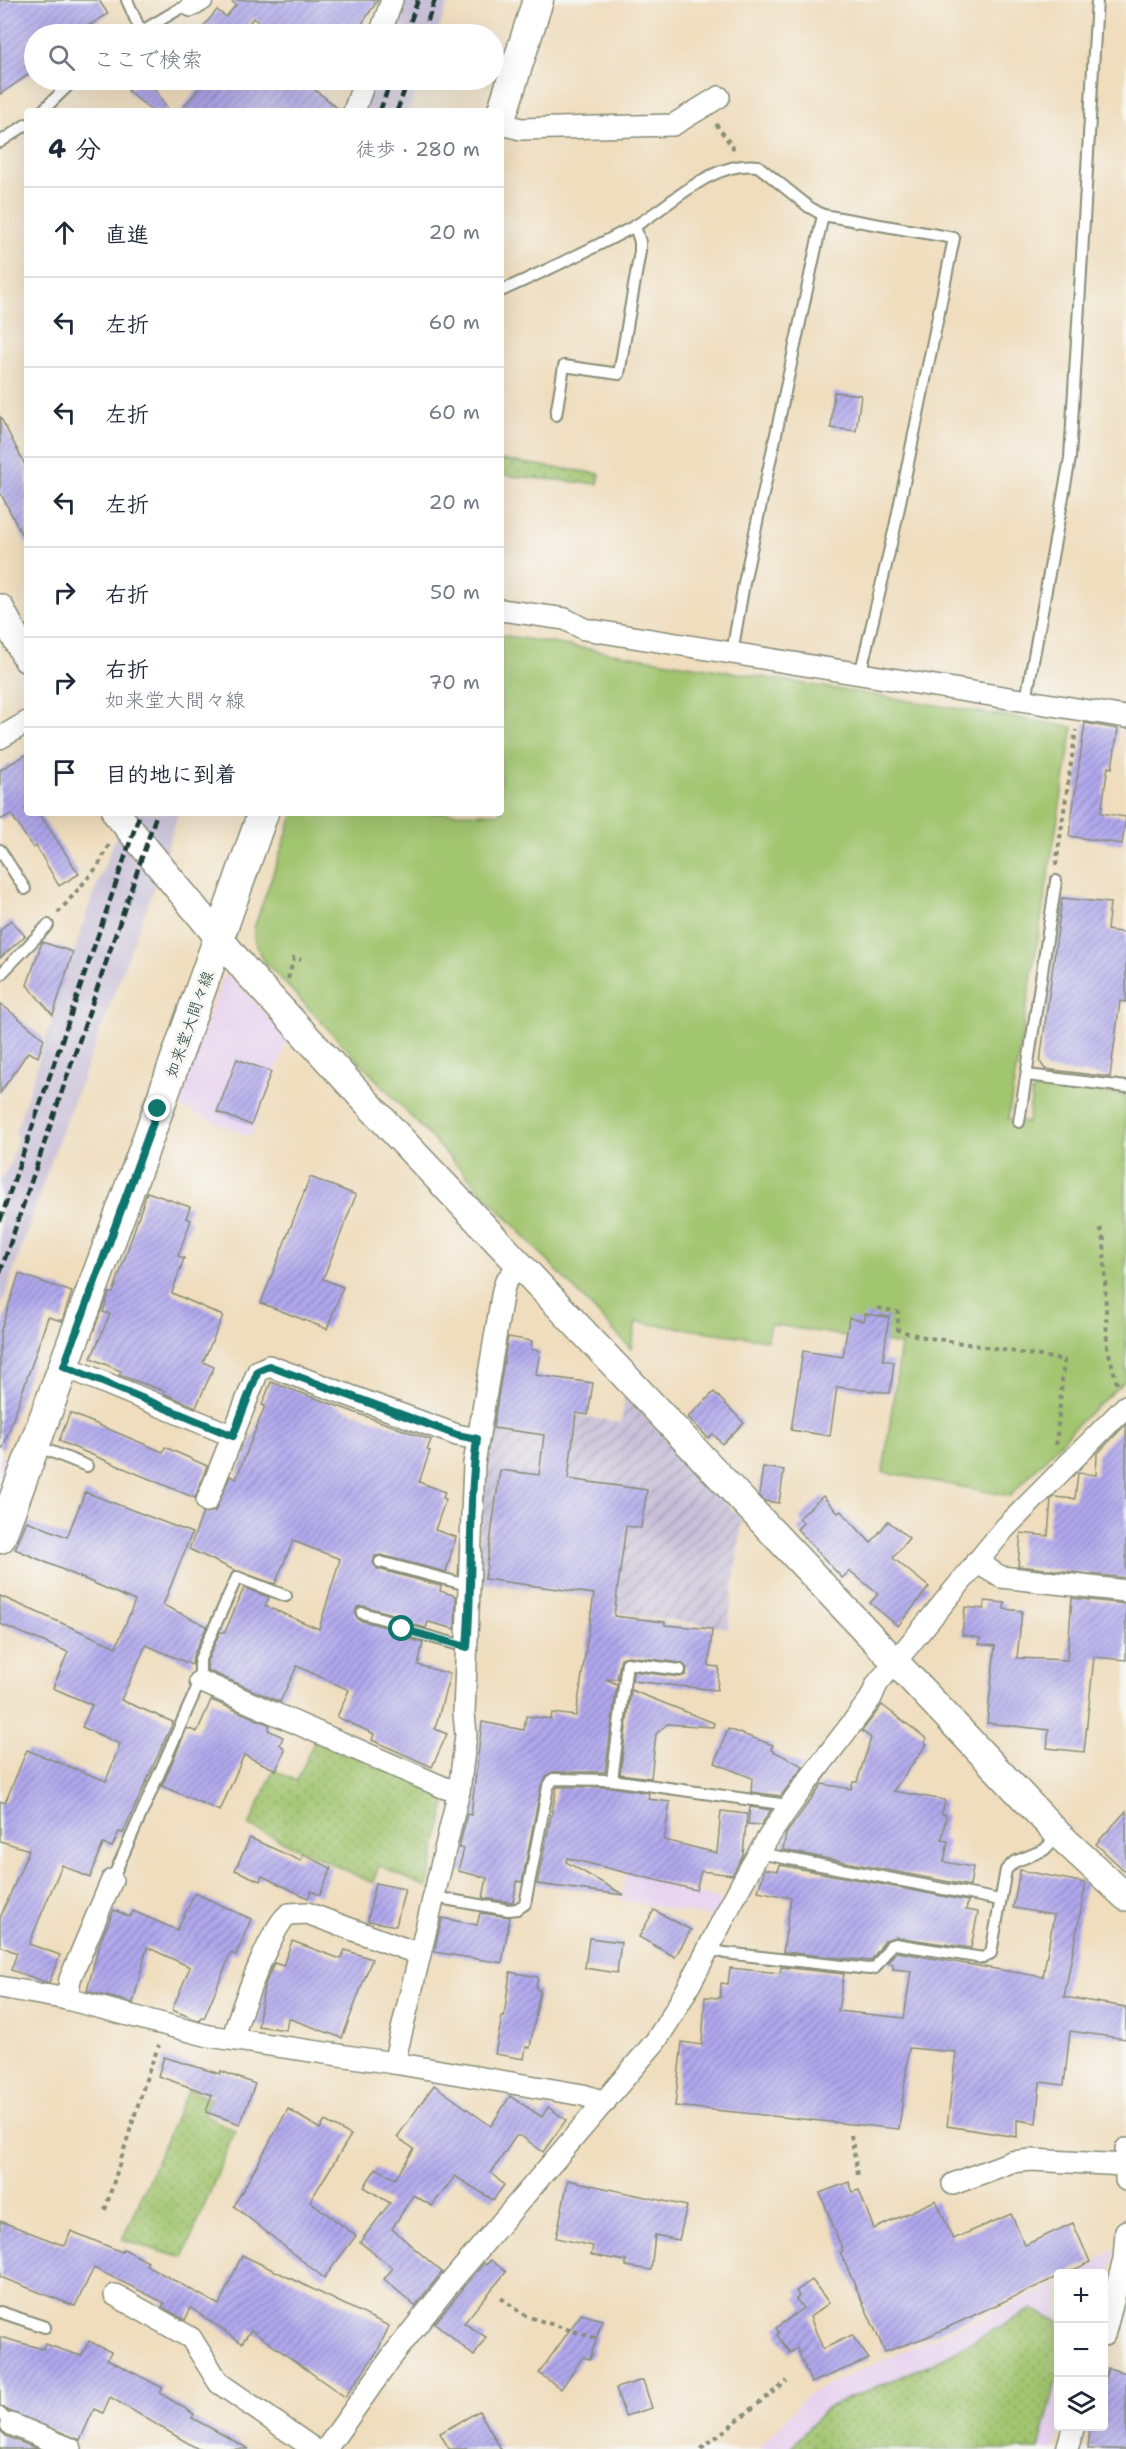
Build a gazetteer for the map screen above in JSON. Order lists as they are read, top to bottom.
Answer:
{
  "streets": {
    "main road": ["如来堂大間々線"]
  },
  "page": {
    "search": "ここで検索",
    "heading": ["4 分", "徒歩 · 280 m"],
    "list": [
      ["直進", "20 m"],
      ["左折", "60 m"],
      ["左折", "60 m"],
      ["左折", "20 m"],
      ["右折", "50 m"],
      ["右折", "如来堂大間々線", "70 m"],
      "目的地に到着"
    ],
    "map_buttons": ["+", "−"]
  }
}
